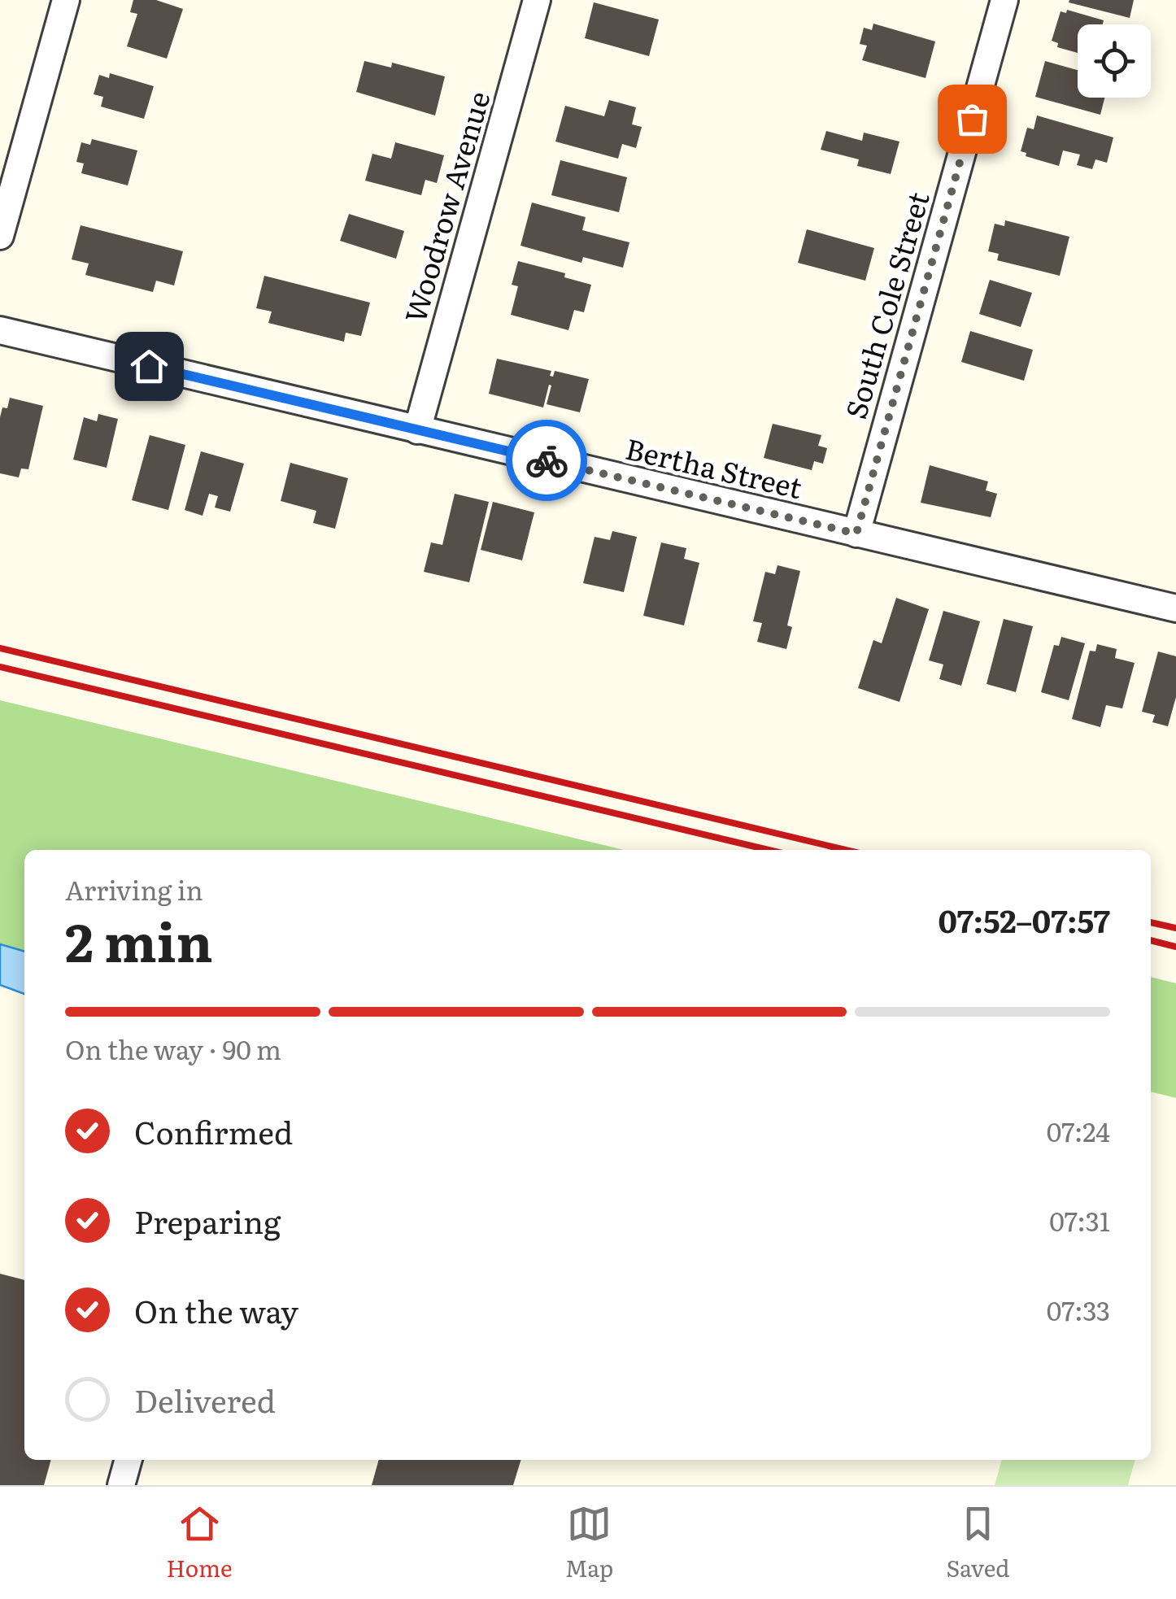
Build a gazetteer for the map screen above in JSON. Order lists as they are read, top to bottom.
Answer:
{
  "streets": {
    "street": ["Woodrow Avenue", "South Cole Street", "Bertha Street"]
  },
  "crossings": [
    ["Woodrow Avenue", "Bertha Street"],
    ["South Cole Street", "Bertha Street"]
  ],
  "page": {
    "heading": ["2 min", "Arriving in", "07:52–07:57"],
    "bar": "On the way · 90 m",
    "list": [
      ["Confirmed", "07:24"],
      ["Preparing", "07:31"],
      ["On the way", "07:33"],
      "Delivered"
    ],
    "tabs": ["Home", "Map", "Saved"]
  }
}
